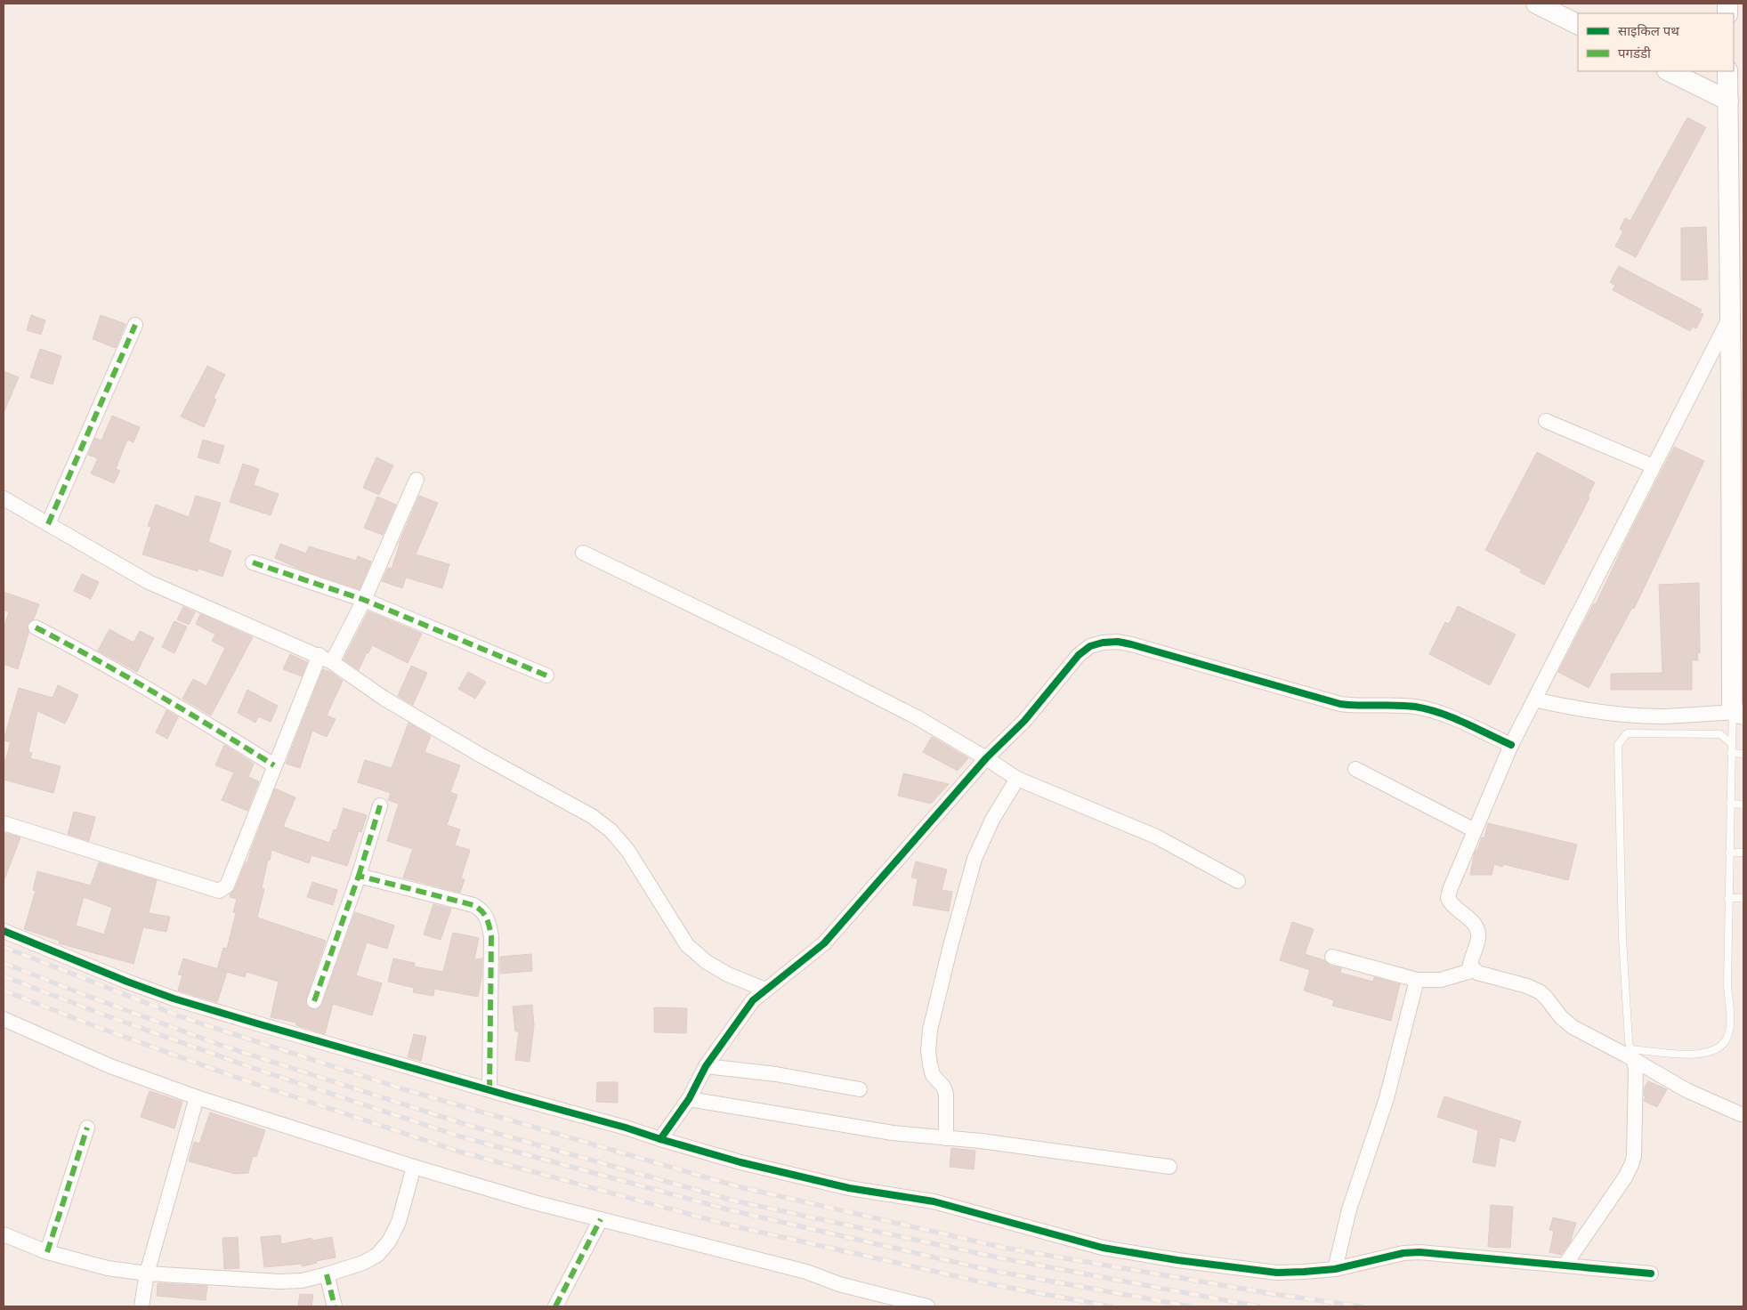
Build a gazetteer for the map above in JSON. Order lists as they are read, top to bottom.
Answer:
{
  "legend": ["साइकिल पथ", "पगडंडी"]
}
